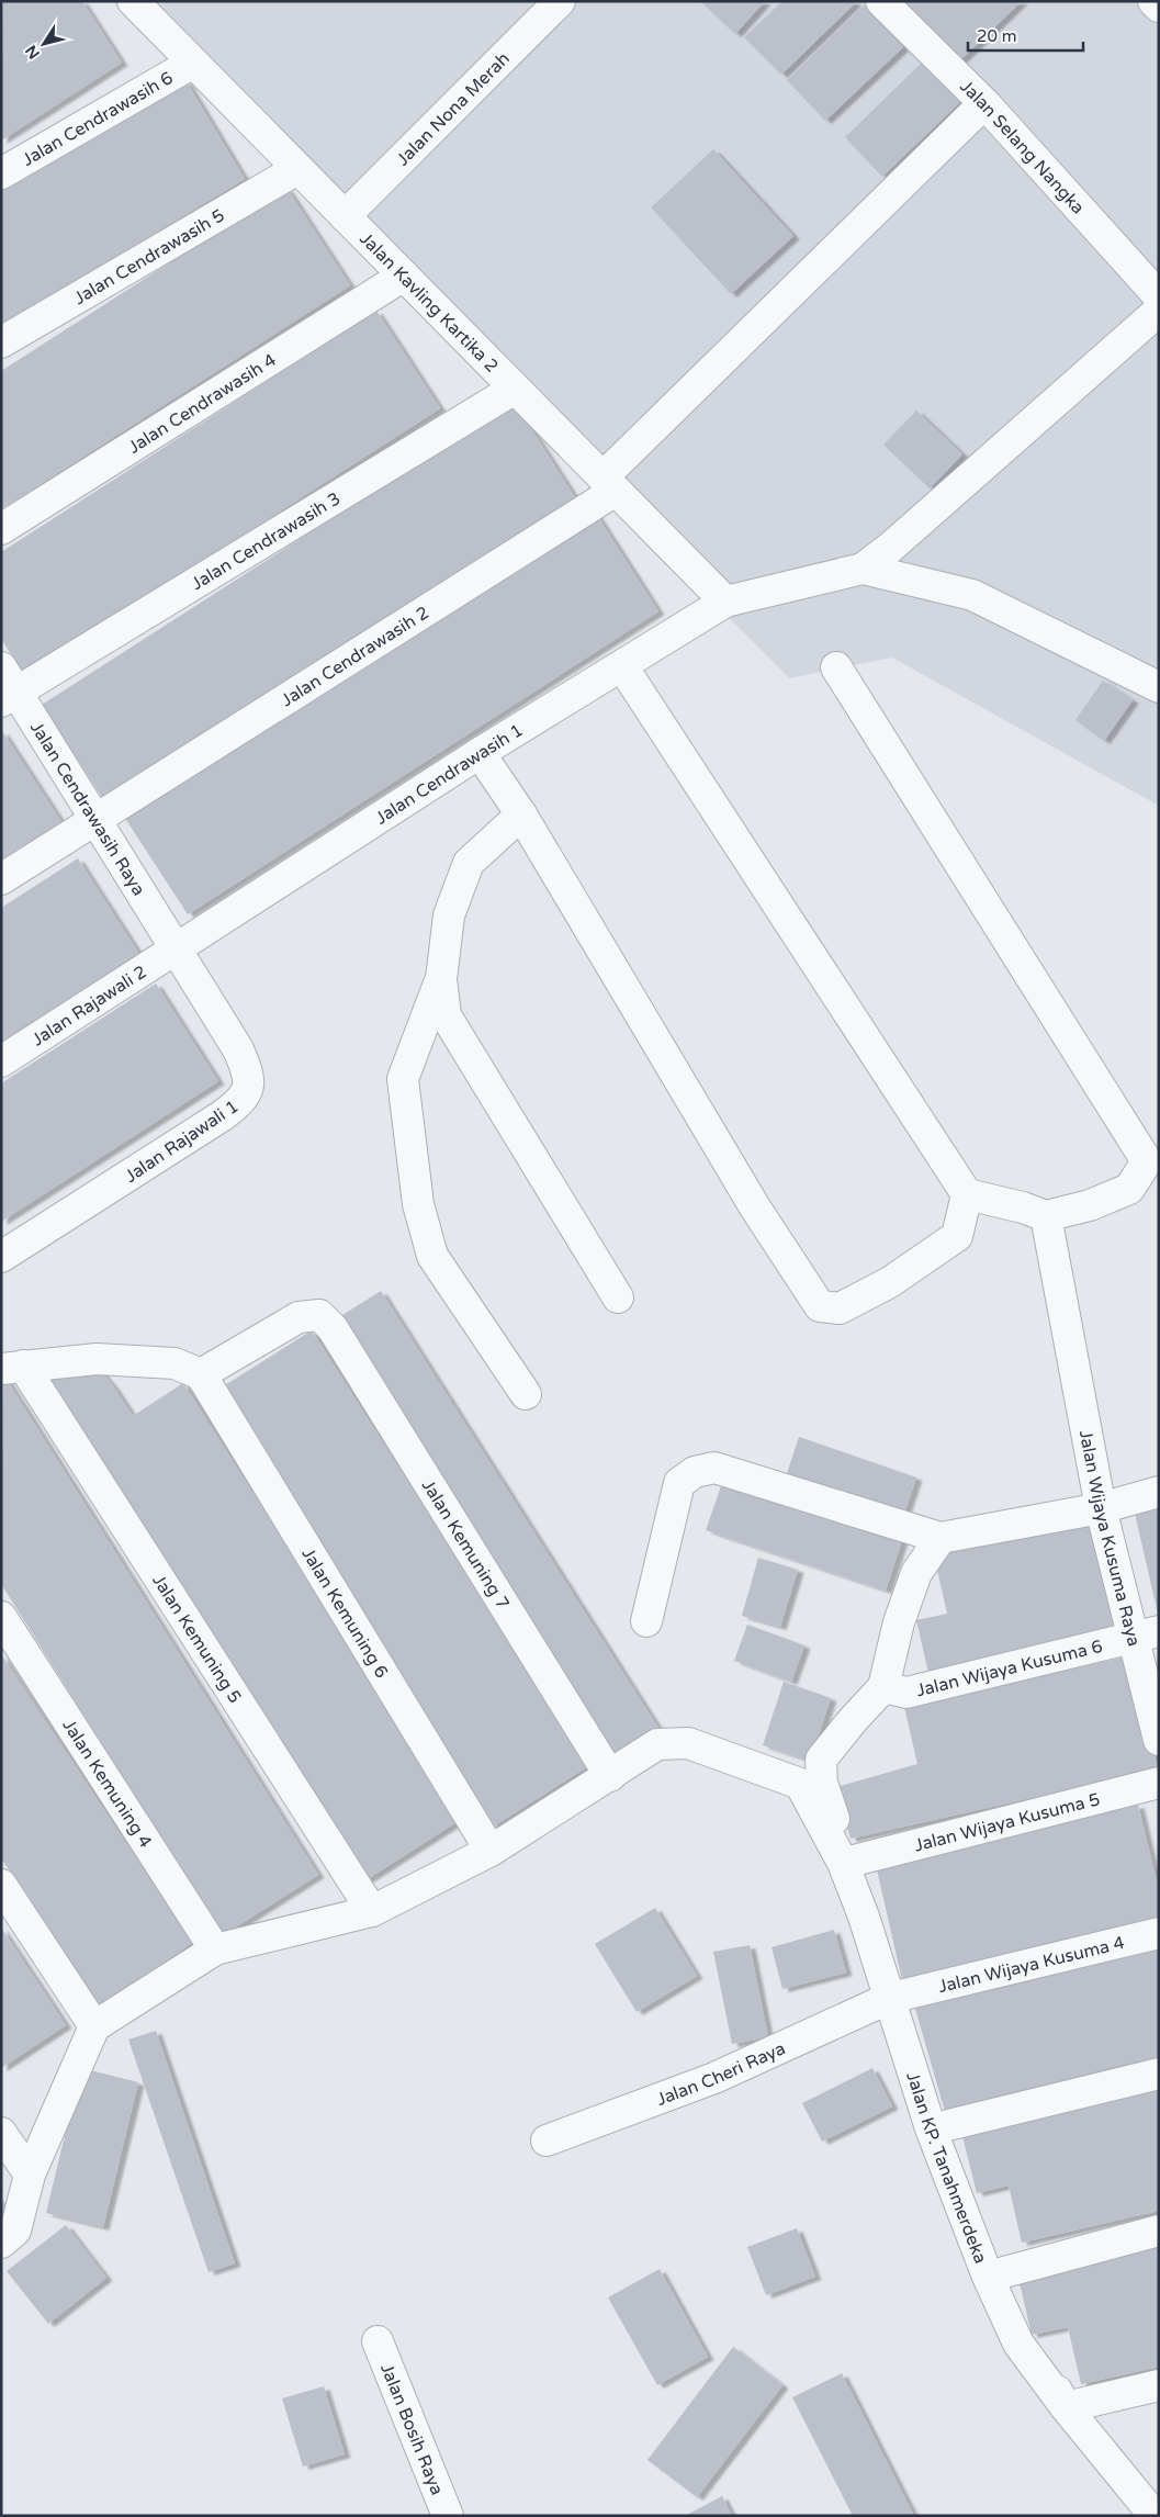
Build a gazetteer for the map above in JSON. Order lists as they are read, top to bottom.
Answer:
{
  "streets": {
    "street": [
      "Jalan Nona Merah",
      "Jalan Cendrawasih 6",
      "Jalan Selang Nangka",
      "Jalan Cendrawasih 5",
      "Jalan Kavling Kartika 2",
      "Jalan Cendrawasih 4",
      "Jalan Cendrawasih 3",
      "Jalan Cendrawasih 2",
      "Jalan Cendrawasih 1",
      "Jalan Cendrawasih Raya",
      "Jalan Rajawali 2",
      "Jalan Rajawali 1",
      "Jalan Wijaya Kusuma Raya",
      "Jalan Kemuning 7",
      "Jalan Kemuning 6",
      "Jalan Kemuning 5",
      "Jalan Wijaya Kusuma 6",
      "Jalan Kemuning 4",
      "Jalan Wijaya Kusuma 5",
      "Jalan Wijaya Kusuma 4",
      "Jalan Cheri Raya",
      "Jalan KP. Tanahmerdeka",
      "Jalan Bosih Raya"
    ]
  },
  "crossings": [
    ["Jalan Nona Merah", "Jalan Kavling Kartika 2"],
    ["Jalan Cendrawasih 6", "Jalan Kavling Kartika 2"],
    ["Jalan Selang Nangka", "Jalan Cendrawasih 2"],
    ["Jalan Cendrawasih 5", "Jalan Kavling Kartika 2"],
    ["Jalan Kavling Kartika 2", "Jalan Cendrawasih 4"],
    ["Jalan Kavling Kartika 2", "Jalan Cendrawasih 3"],
    ["Jalan Kavling Kartika 2", "Jalan Cendrawasih 2"],
    ["Jalan Kavling Kartika 2", "Jalan Cendrawasih 1"],
    ["Jalan Cendrawasih 3", "Jalan Cendrawasih Raya"],
    ["Jalan Cendrawasih 2", "Jalan Cendrawasih Raya"],
    ["Jalan Cendrawasih 1", "Jalan Cendrawasih Raya"],
    ["Jalan Cendrawasih 1", "Jalan Rajawali 2"],
    ["Jalan Cendrawasih 1", "Jalan Rajawali 1"],
    ["Jalan Cendrawasih Raya", "Jalan Rajawali 2"],
    ["Jalan Cendrawasih Raya", "Jalan Rajawali 1"],
    ["Jalan Rajawali 2", "Jalan Rajawali 1"],
    ["Jalan Wijaya Kusuma Raya", "Jalan Wijaya Kusuma 6"],
    ["Jalan Kemuning 7", "Jalan Kemuning 6"],
    ["Jalan Kemuning 7", "Jalan KP. Tanahmerdeka"],
    ["Jalan Wijaya Kusuma 4", "Jalan Cheri Raya"],
    ["Jalan Wijaya Kusuma 4", "Jalan KP. Tanahmerdeka"],
    ["Jalan Cheri Raya", "Jalan KP. Tanahmerdeka"]
  ],
  "scale_bar": "20 m",
  "north": "bottom left"
}
